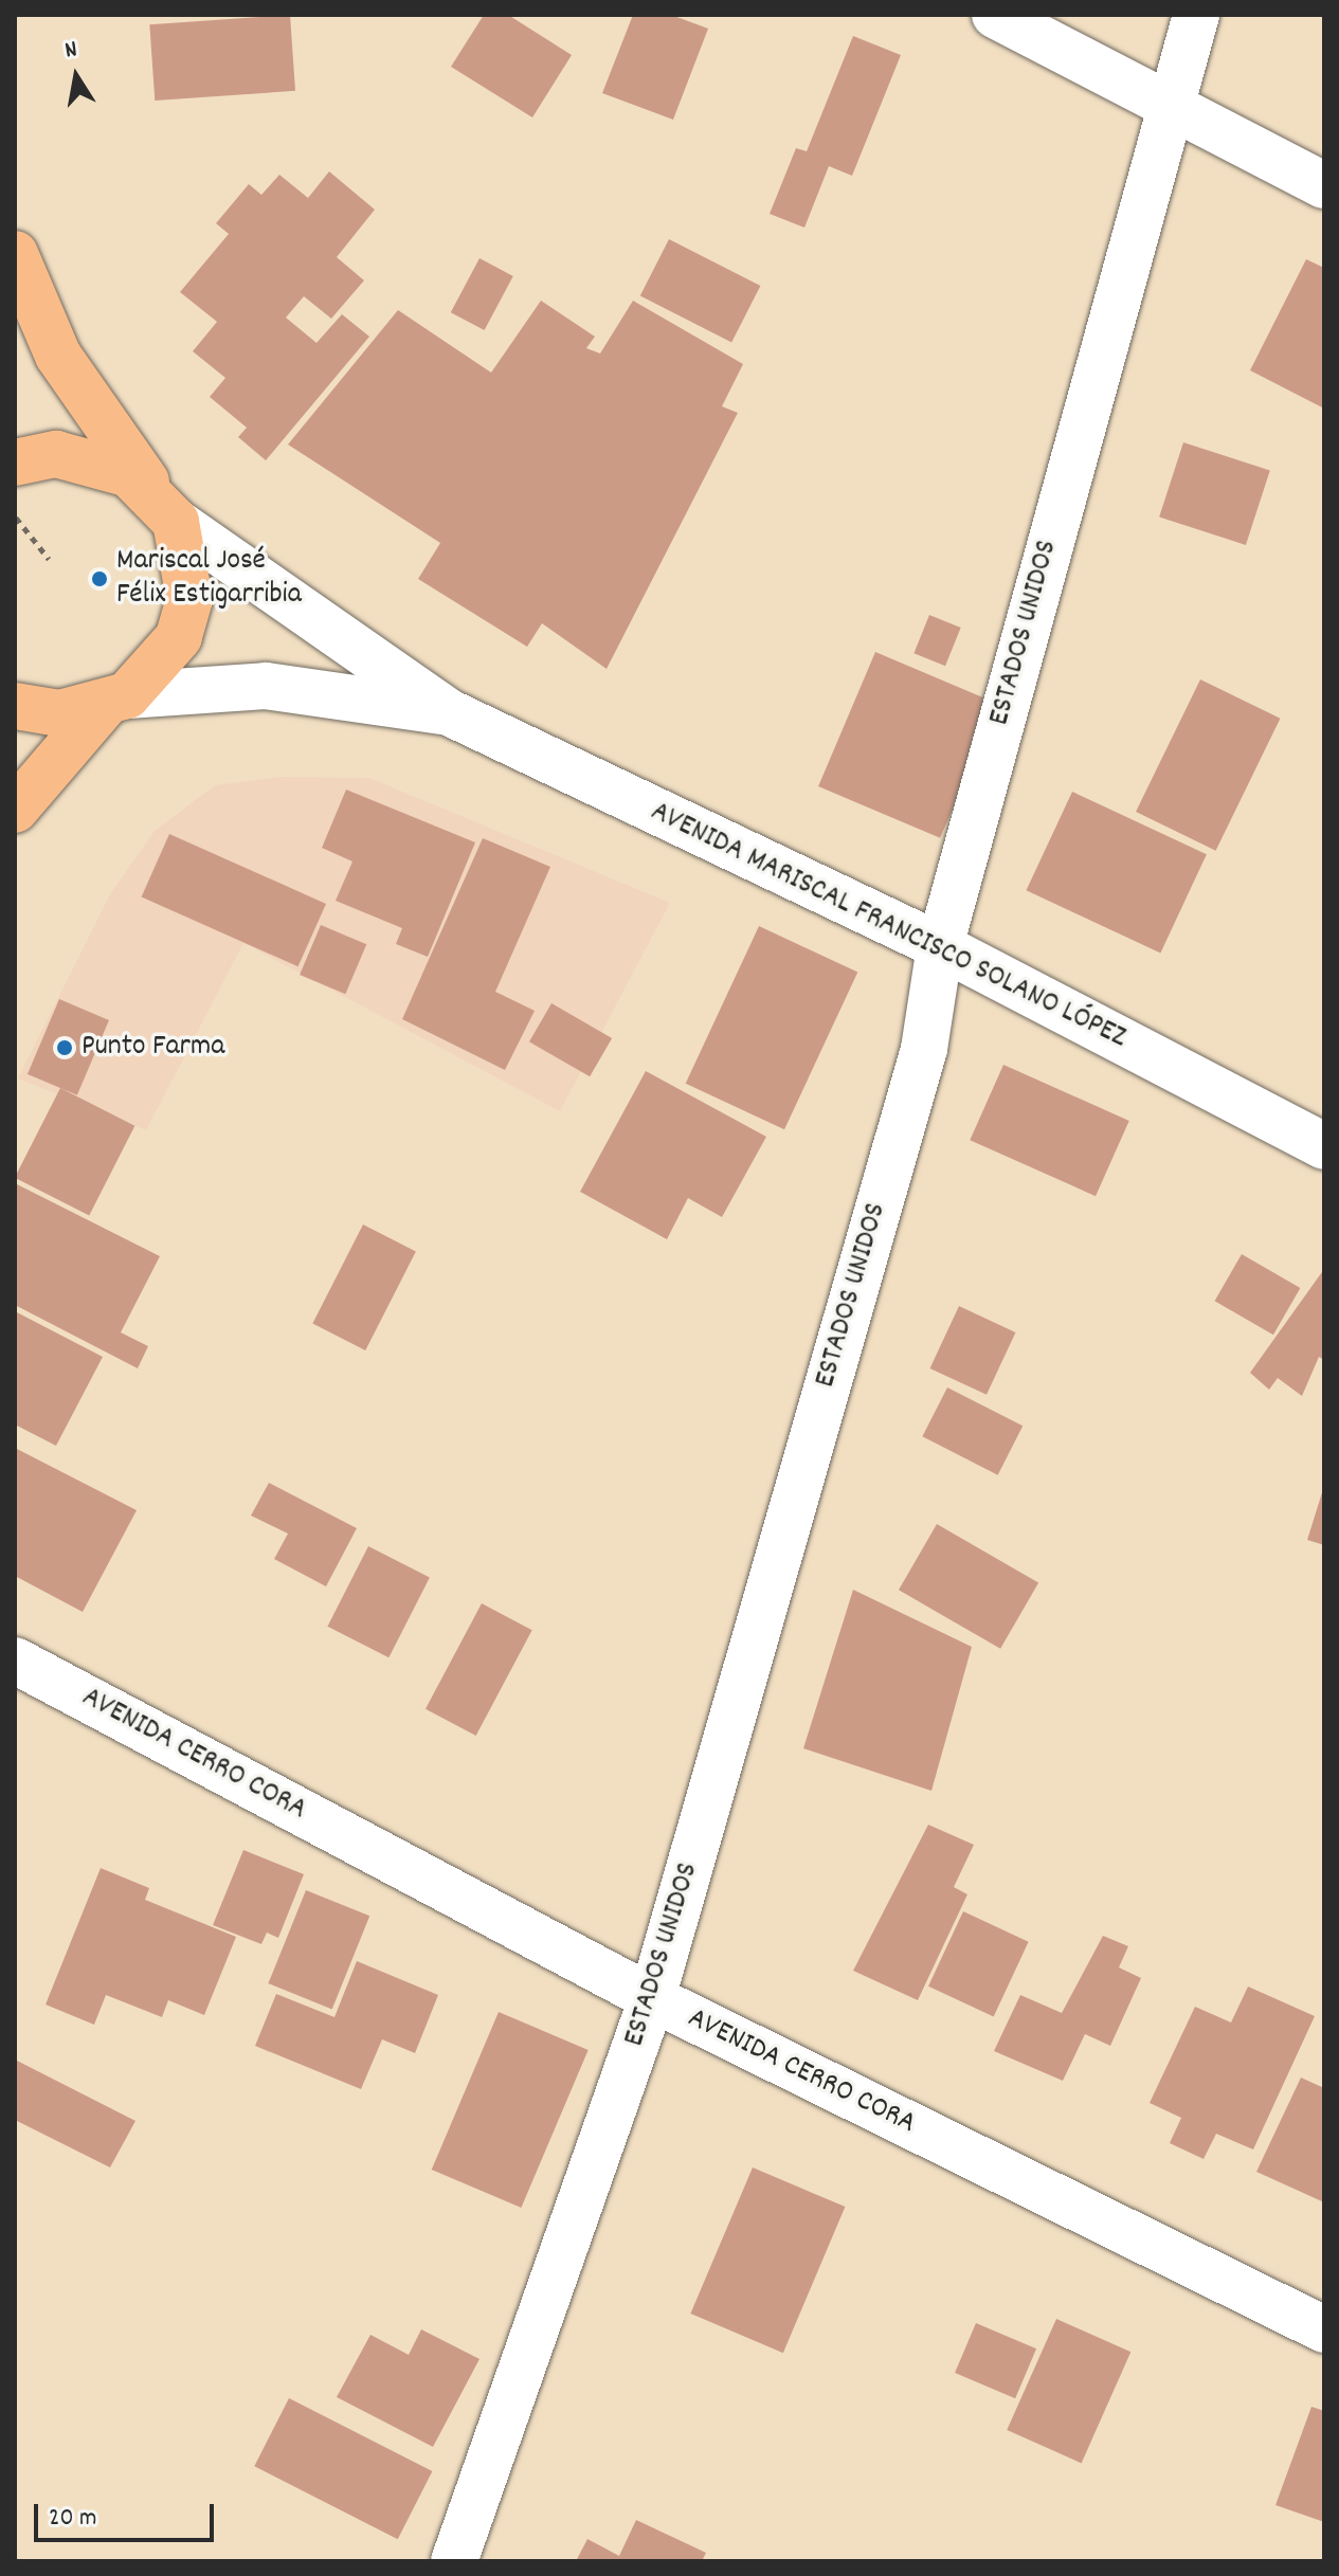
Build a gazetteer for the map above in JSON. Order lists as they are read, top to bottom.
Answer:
{
  "streets": {
    "street": ["ESTADOS UNIDOS", "AVENIDA MARISCAL FRANCISCO SOLANO LÓPEZ", "AVENIDA CERRO CORA"]
  },
  "crossings": [
    ["ESTADOS UNIDOS", "AVENIDA MARISCAL FRANCISCO SOLANO LÓPEZ"],
    ["ESTADOS UNIDOS", "AVENIDA CERRO CORA"]
  ],
  "places": ["Mariscal José Félix Estigarribia", "Punto Farma"],
  "scale_bar": "20 m",
  "north": "top"
}
